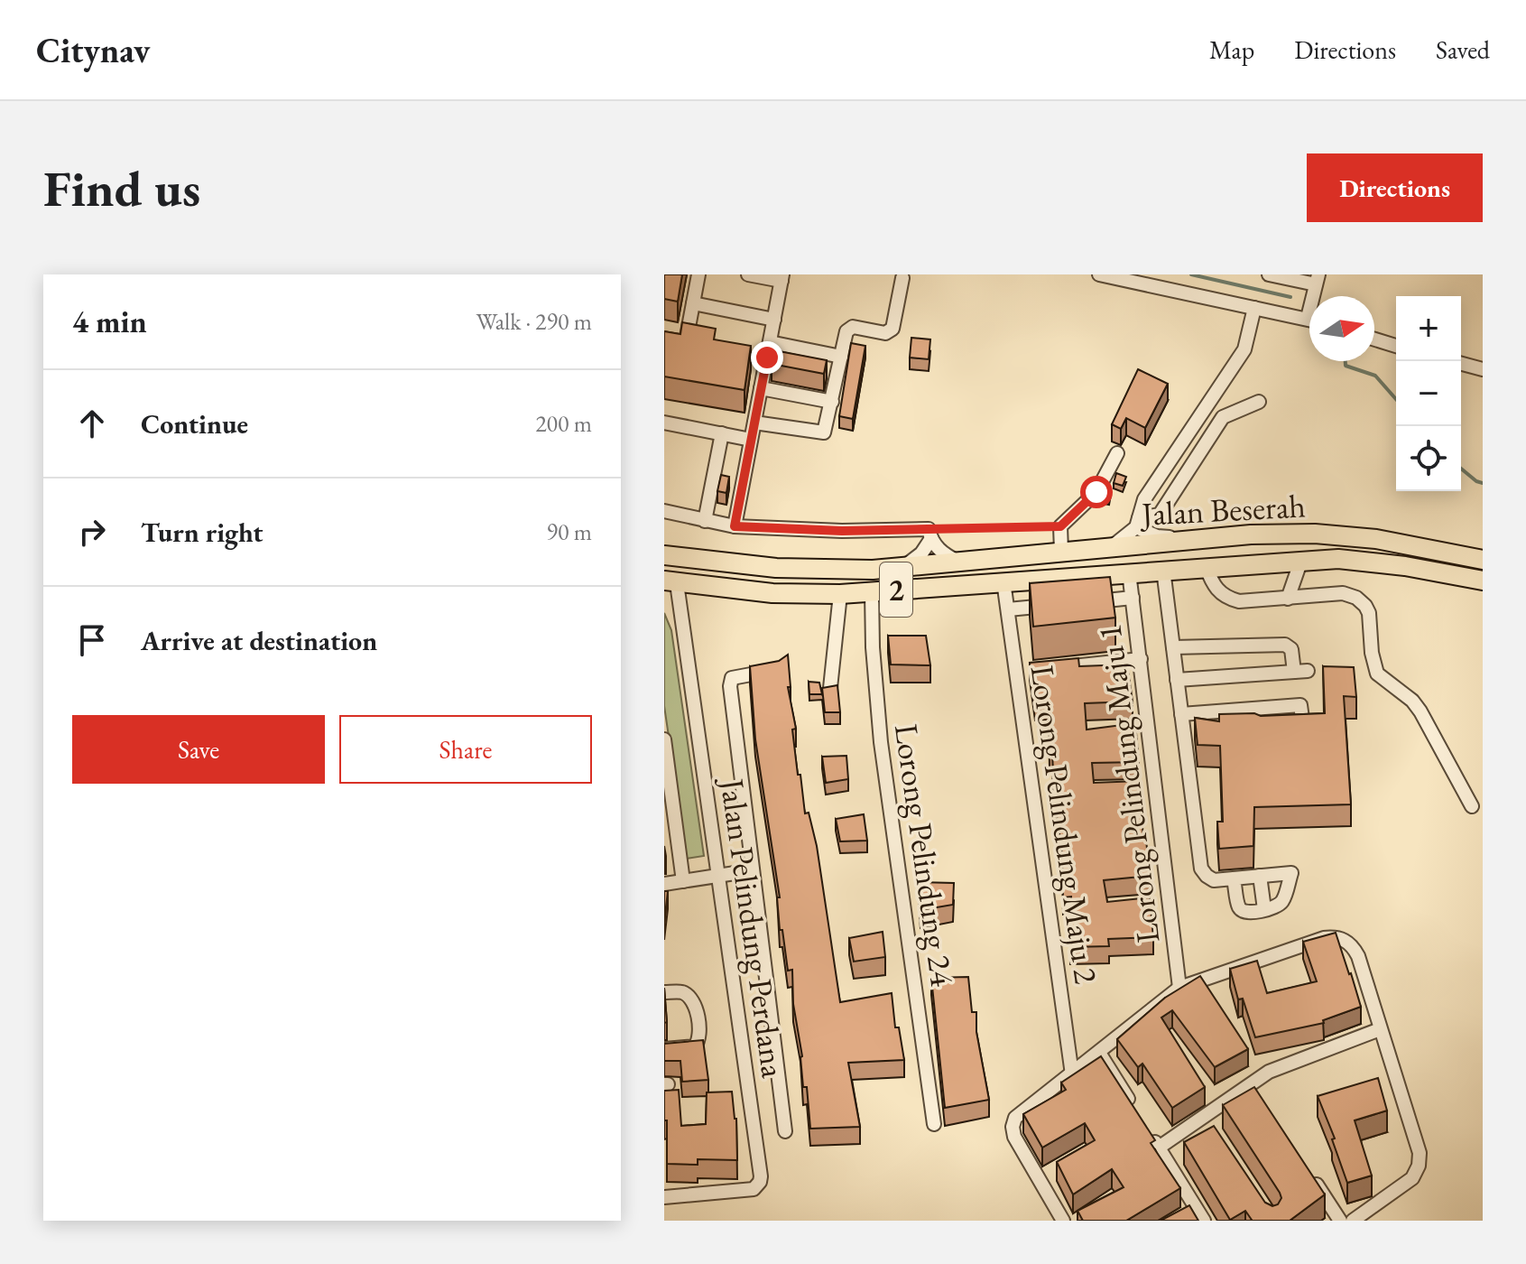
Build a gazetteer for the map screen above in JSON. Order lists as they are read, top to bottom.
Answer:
{
  "streets": {
    "highway": ["Jalan Beserah", "2"],
    "street": [
      "Lorong Pelindung Maju 1",
      "Lorong Pelindung Maju 2",
      "Lorong Pelindung 24",
      "Jalan Pelindung Perdana"
    ]
  },
  "crossings": [
    ["Jalan Beserah", "2"],
    ["Jalan Beserah", "Lorong Pelindung Maju 1"],
    ["Jalan Beserah", "Lorong Pelindung Maju 2"],
    ["Jalan Beserah", "Lorong Pelindung 24"],
    ["Jalan Beserah", "Jalan Pelindung Perdana"],
    ["2", "Lorong Pelindung Maju 1"]
  ],
  "north": "right",
  "page": {
    "header": "Citynav",
    "nav": ["Map", "Directions", "Saved"],
    "buttons": [
      "Directions",
      ["Save", "Share"]
    ],
    "title": "Find us",
    "heading": ["4 min", "Walk · 290 m"],
    "map_buttons": ["+", "−"],
    "list": [
      ["Continue", "200 m"],
      ["Turn right", "90 m"],
      "Arrive at destination"
    ]
  }
}
